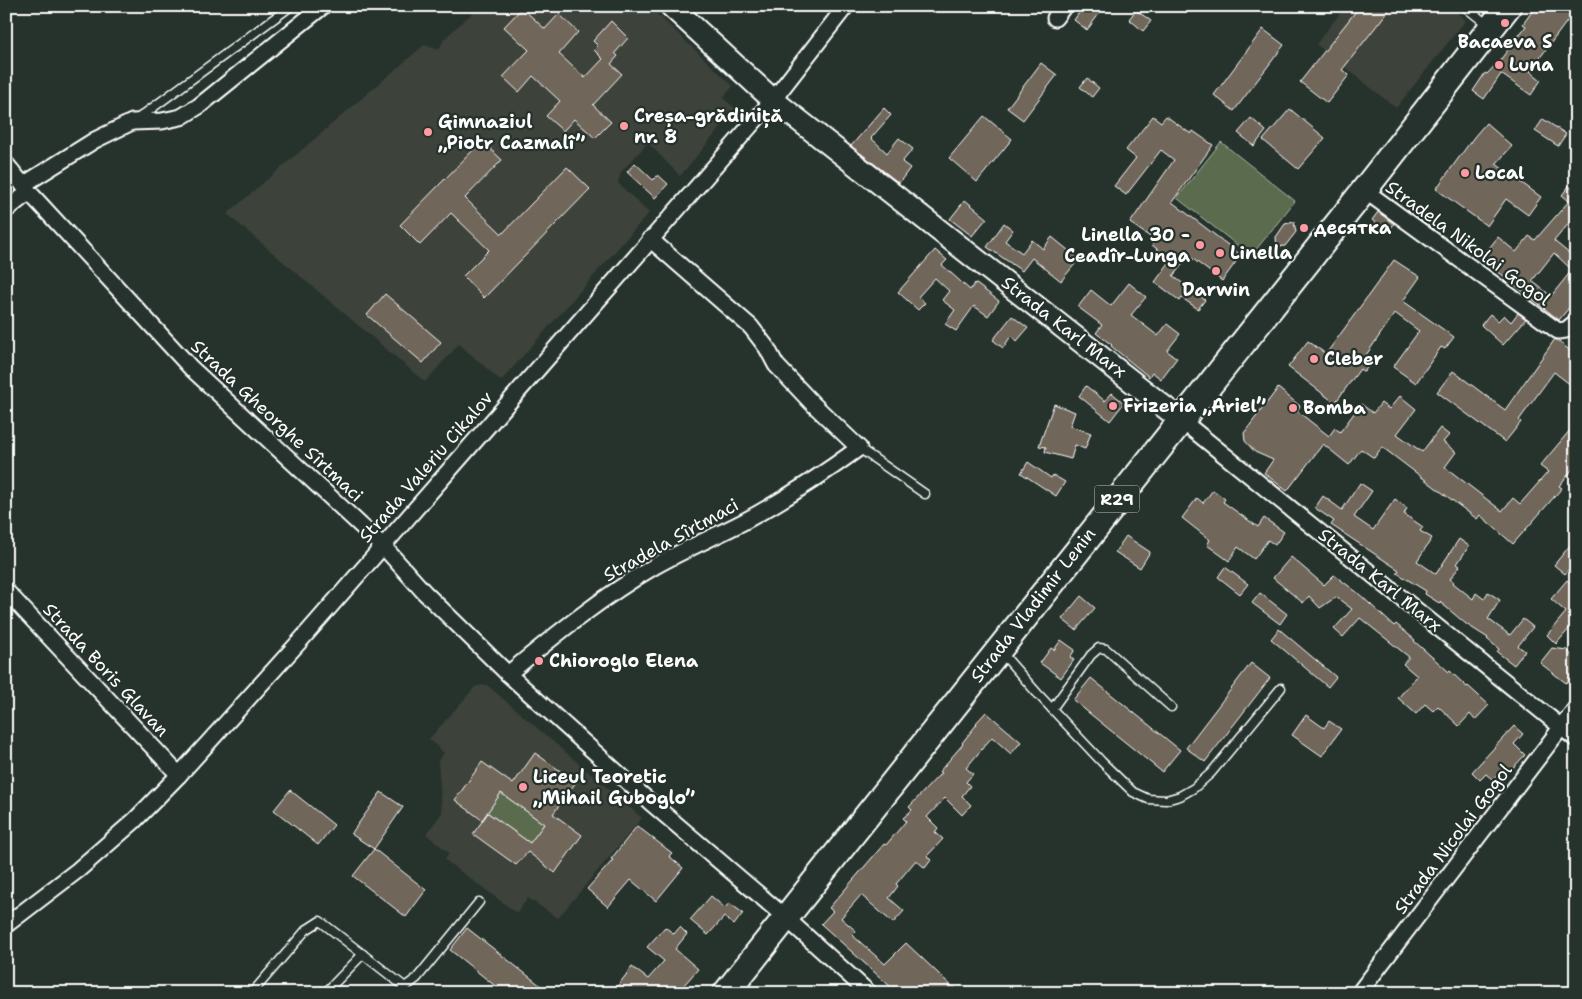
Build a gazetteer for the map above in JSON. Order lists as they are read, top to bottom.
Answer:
{
  "streets": {
    "main road": ["R29", "Strada Vladimir Lenin"],
    "street": [
      "Stradela Nikolai Gogol",
      "Strada Karl Marx",
      "Strada Gheorghe Sîrtmaci",
      "Strada Valeriu Cikalov",
      "Stradela Sîrtmaci",
      "Strada Boris Glavan",
      "Strada Nicolai Gogol"
    ]
  },
  "crossings": [
    ["Stradela Nikolai Gogol", "Strada Vladimir Lenin"],
    ["Strada Karl Marx", "Strada Valeriu Cikalov"],
    ["Strada Karl Marx", "Strada Vladimir Lenin"],
    ["Strada Karl Marx", "Strada Nicolai Gogol"],
    ["Strada Gheorghe Sîrtmaci", "Strada Valeriu Cikalov"],
    ["Strada Gheorghe Sîrtmaci", "Stradela Sîrtmaci"],
    ["Strada Gheorghe Sîrtmaci", "Strada Vladimir Lenin"],
    ["Strada Valeriu Cikalov", "Strada Boris Glavan"]
  ],
  "places": [
    "Bacaeva S",
    "Luna",
    "Creșa-grădiniță nr. 8",
    "Gimnaziul „Piotr Cazmalî”",
    "Local",
    "десятка",
    "Linella 30 - Ceadîr-Lunga",
    "Linella",
    "Darwin",
    "Cleber",
    "Frizeria „Ariel”",
    "Bomba",
    "Chioroglo Elena",
    "Liceul Teoretic „Mihail Guboglo”"
  ]
}
